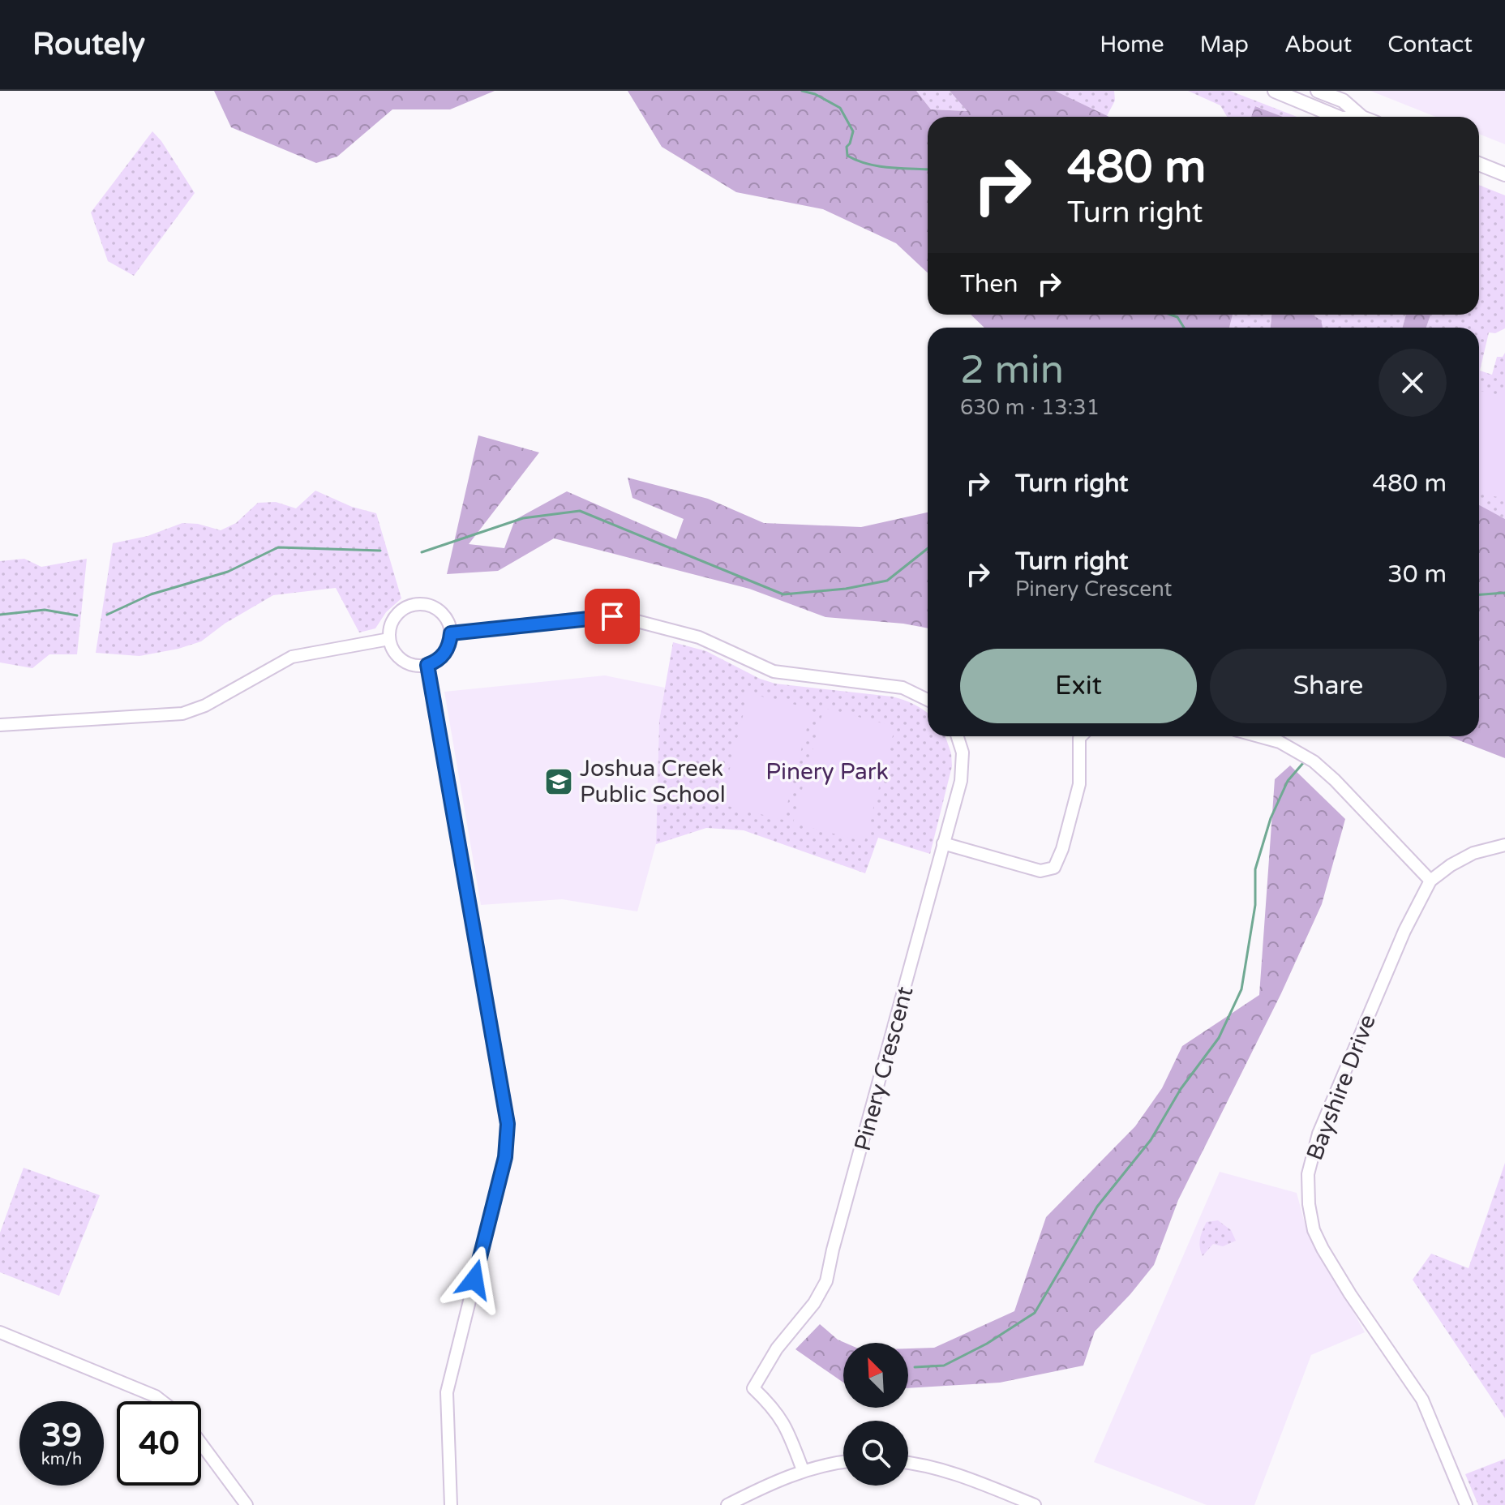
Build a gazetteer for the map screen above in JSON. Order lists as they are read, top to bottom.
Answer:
{
  "streets": {
    "street": ["Pinery Crescent", "Bayshire Drive"]
  },
  "parks": ["Pinery Park"],
  "places": {
    "school or university": ["Joshua Creek Public School"]
  },
  "north": "top left",
  "page": {
    "header": "Routely",
    "nav": [
      "Home",
      "Map",
      "About",
      "Contact"
    ],
    "turn": ["480 m", "Turn right"],
    "then": "Then",
    "heading": ["2 min", "630 m · 13:31"],
    "list": [
      {
        "name": "Turn right",
        "value": "480 m"
      },
      {
        "name": "Turn right",
        "note": "Pinery Crescent",
        "value": "30 m"
      }
    ],
    "buttons": ["Exit", "Share"],
    "speed": "39 km/h",
    "limit": "40"
  }
}
